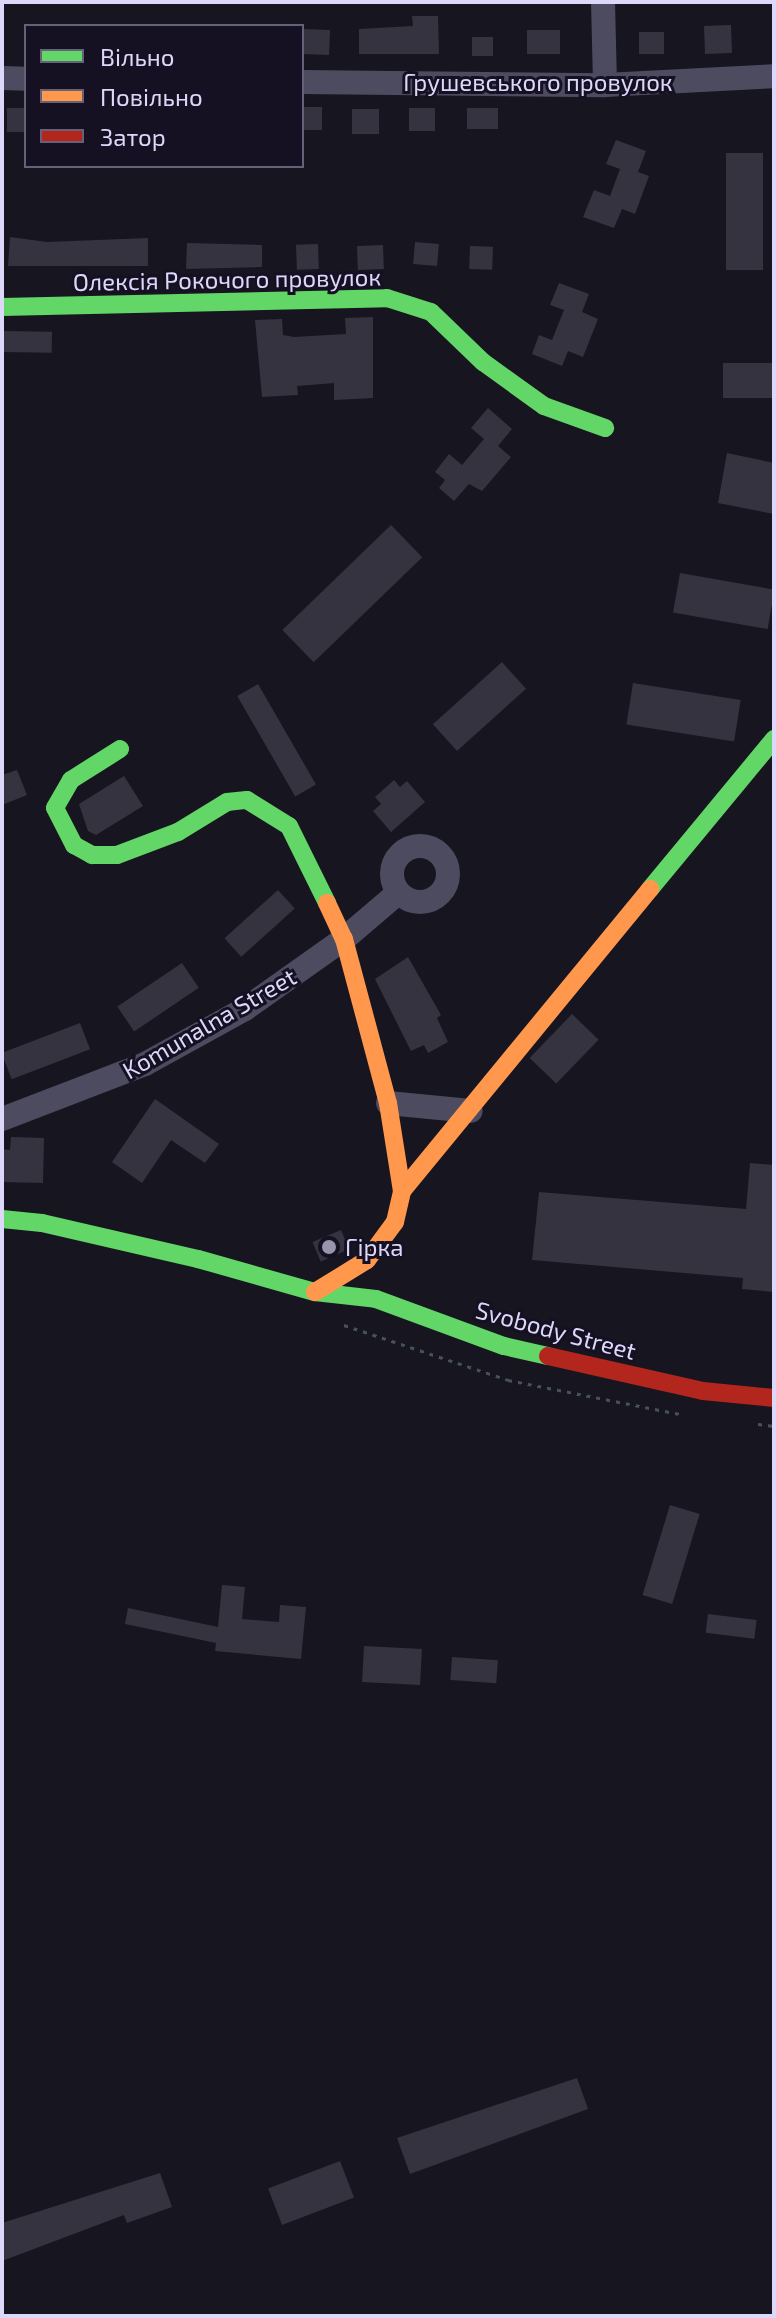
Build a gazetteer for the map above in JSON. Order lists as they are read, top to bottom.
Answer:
{
  "streets": {
    "street": [
      "Грушевського провулок",
      "Олексія Рокочого провулок",
      "Komunalna Street",
      "Svobody Street"
    ]
  },
  "places": ["Гірка"],
  "legend": ["Вільно", "Повільно", "Затор"]
}
